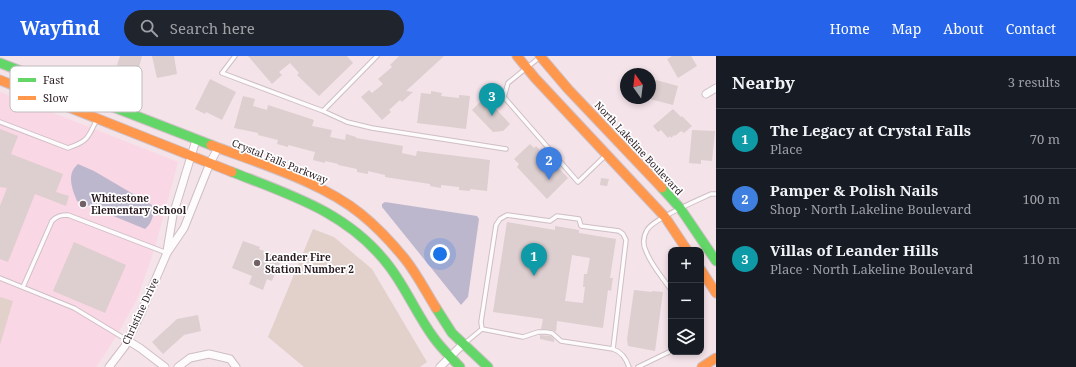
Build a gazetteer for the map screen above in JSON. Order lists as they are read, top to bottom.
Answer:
{
  "streets": {
    "street": ["North Lakeline Boulevard", "Crystal Falls Parkway", "Christine Drive"]
  },
  "crossings": [
    ["Crystal Falls Parkway", "Christine Drive"]
  ],
  "places": ["Whitestone Elementary School", "Leander Fire Station Number 2"],
  "legend": ["Fast", "Slow"],
  "north": "top",
  "page": {
    "header": "Wayfind",
    "search": "Search here",
    "nav": [
      "Home",
      "Map",
      "About",
      "Contact"
    ],
    "heading": ["Nearby", "3 results"],
    "pins": ["3", "2", "1"],
    "list": [
      {
        "mark": "1",
        "name": "The Legacy at Crystal Falls",
        "note": "Place",
        "value": "70 m"
      },
      {
        "mark": "2",
        "name": "Pamper & Polish Nails",
        "note": "Shop · North Lakeline Boulevard",
        "value": "100 m"
      },
      {
        "mark": "3",
        "name": "Villas of Leander Hills",
        "note": "Place · North Lakeline Boulevard",
        "value": "110 m"
      }
    ],
    "map_buttons": ["+", "−"]
  }
}
